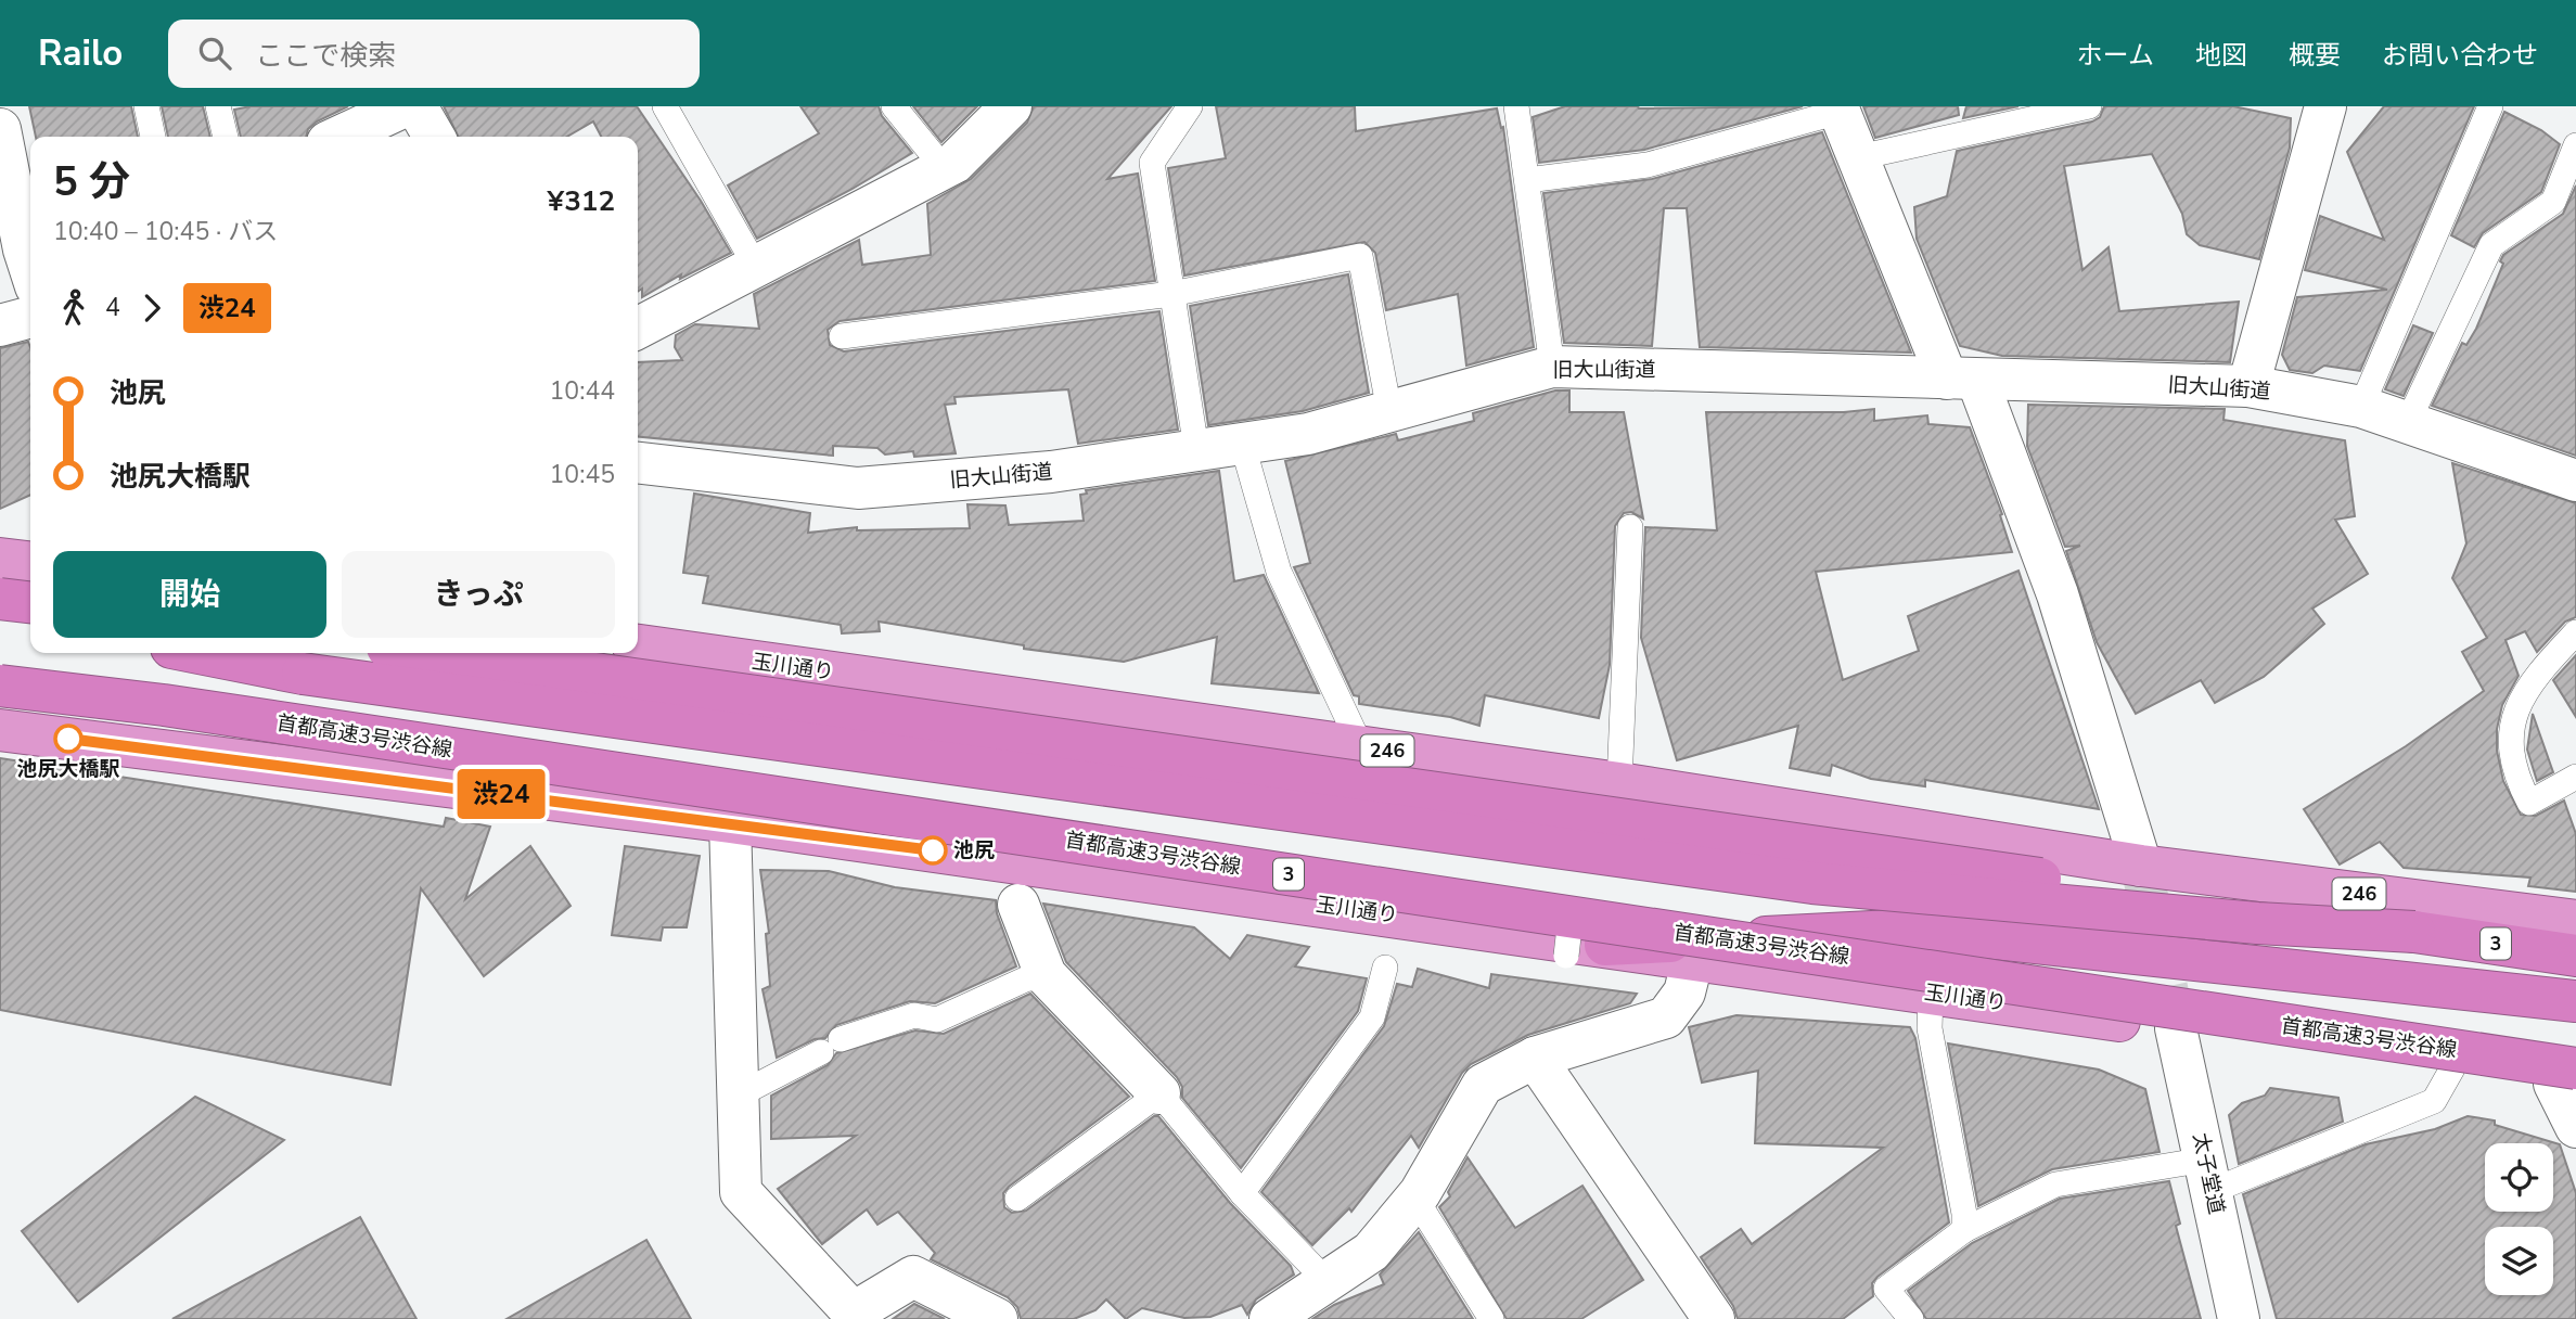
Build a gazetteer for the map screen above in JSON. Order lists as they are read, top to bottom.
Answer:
{
  "streets": {
    "highway": [
      "玉川通り",
      "首都高速3号渋谷線",
      "246",
      "3"
    ],
    "street": ["旧大山街道", "太子堂道"]
  },
  "crossings": [
    ["玉川通り", "首都高速3号渋谷線"],
    ["玉川通り", "太子堂道"]
  ],
  "places": ["池尻大橋駅", "池尻"],
  "lines": ["bus line 渋24"],
  "page": {
    "header": "Railo",
    "search": "ここで検索",
    "nav": [
      "ホーム",
      "地図",
      "概要",
      "お問い合わせ"
    ],
    "on_map": "渋24",
    "heading": ["5 分", "10:40 – 10:45 · バス", "¥312"],
    "legs": ["4", "渋24"],
    "list": [
      {
        "name": "池尻",
        "value": "10:44"
      },
      {
        "name": "池尻大橋駅",
        "value": "10:45"
      }
    ],
    "buttons": ["開始", "きっぷ"]
  }
}
